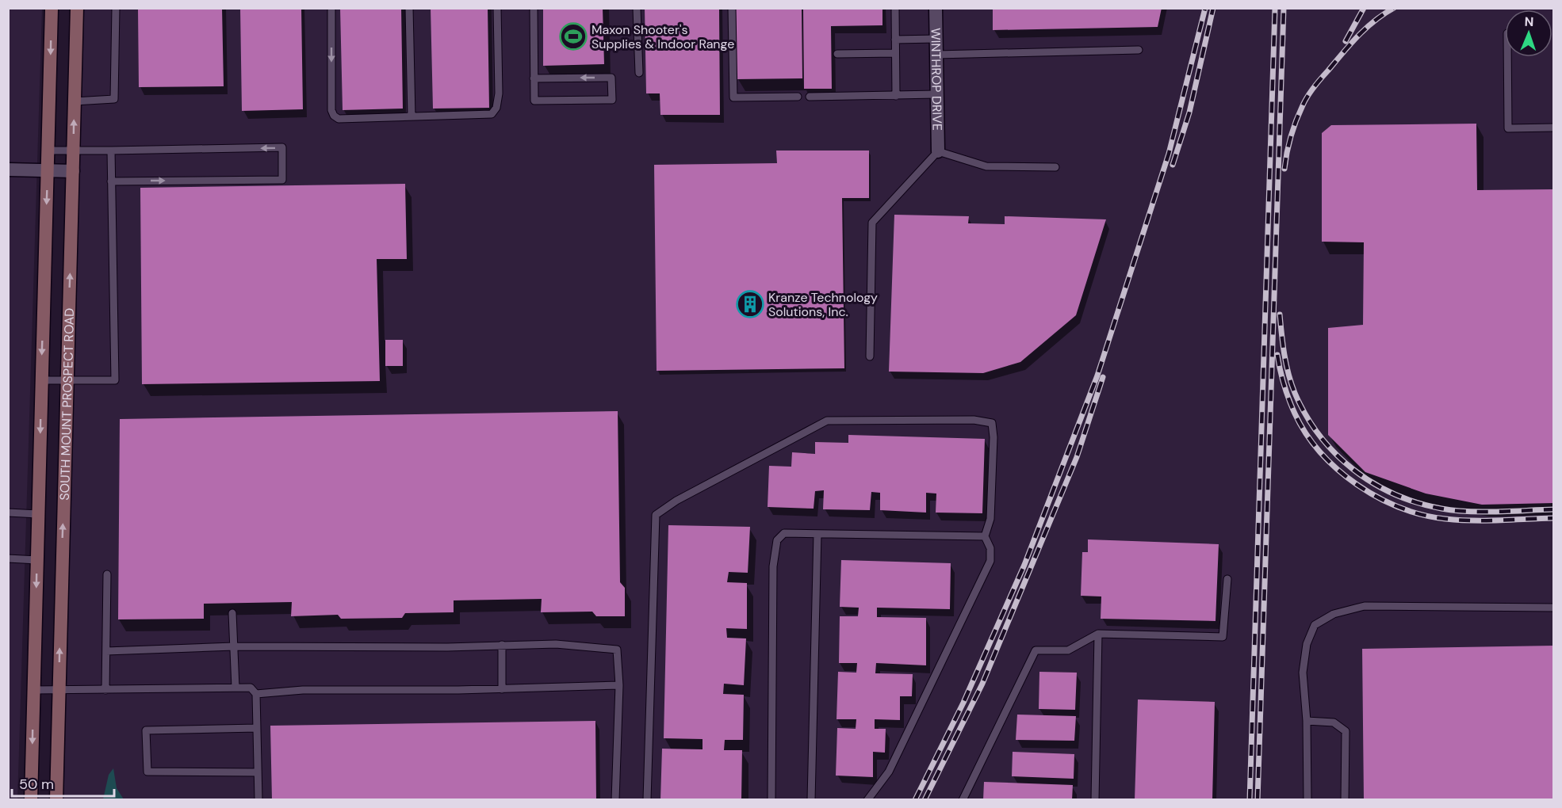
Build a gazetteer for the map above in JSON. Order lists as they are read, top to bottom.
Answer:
{
  "streets": {
    "main road": ["SOUTH MOUNT PROSPECT ROAD"],
    "street": ["WINTHROP DRIVE"]
  },
  "places": {
    "sports": ["Maxon Shooter's Supplies & Indoor Range"],
    "building": ["Kranze Technology Solutions, Inc."]
  },
  "scale_bar": "50 m",
  "north": "top"
}
